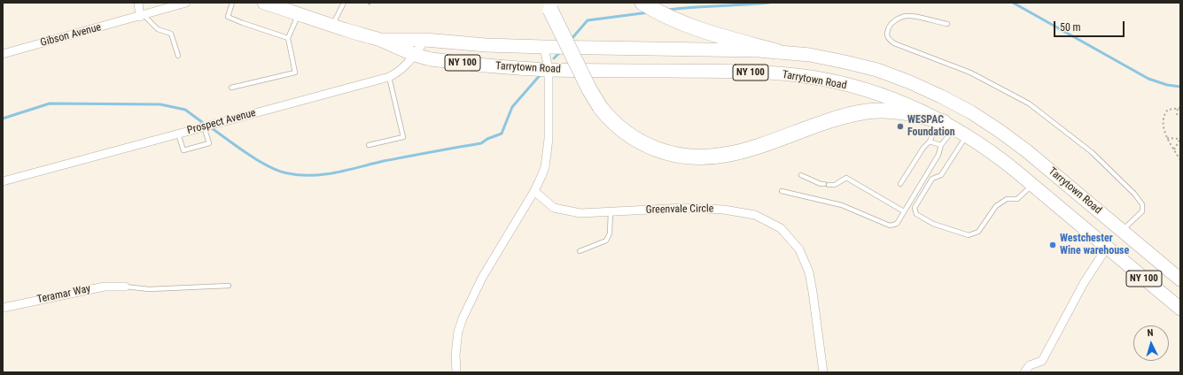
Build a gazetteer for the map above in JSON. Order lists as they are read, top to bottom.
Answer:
{
  "streets": {
    "main road": ["NY 100", "Tarrytown Road"],
    "street": [
      "Gibson Avenue",
      "Prospect Avenue",
      "Greenvale Circle",
      "Teramar Way"
    ]
  },
  "crossings": [
    ["Tarrytown Road", "Prospect Avenue"]
  ],
  "places": ["WESPAC Foundation", "Westchester Wine warehouse"],
  "scale_bar": "50 m",
  "north": "top"
}
